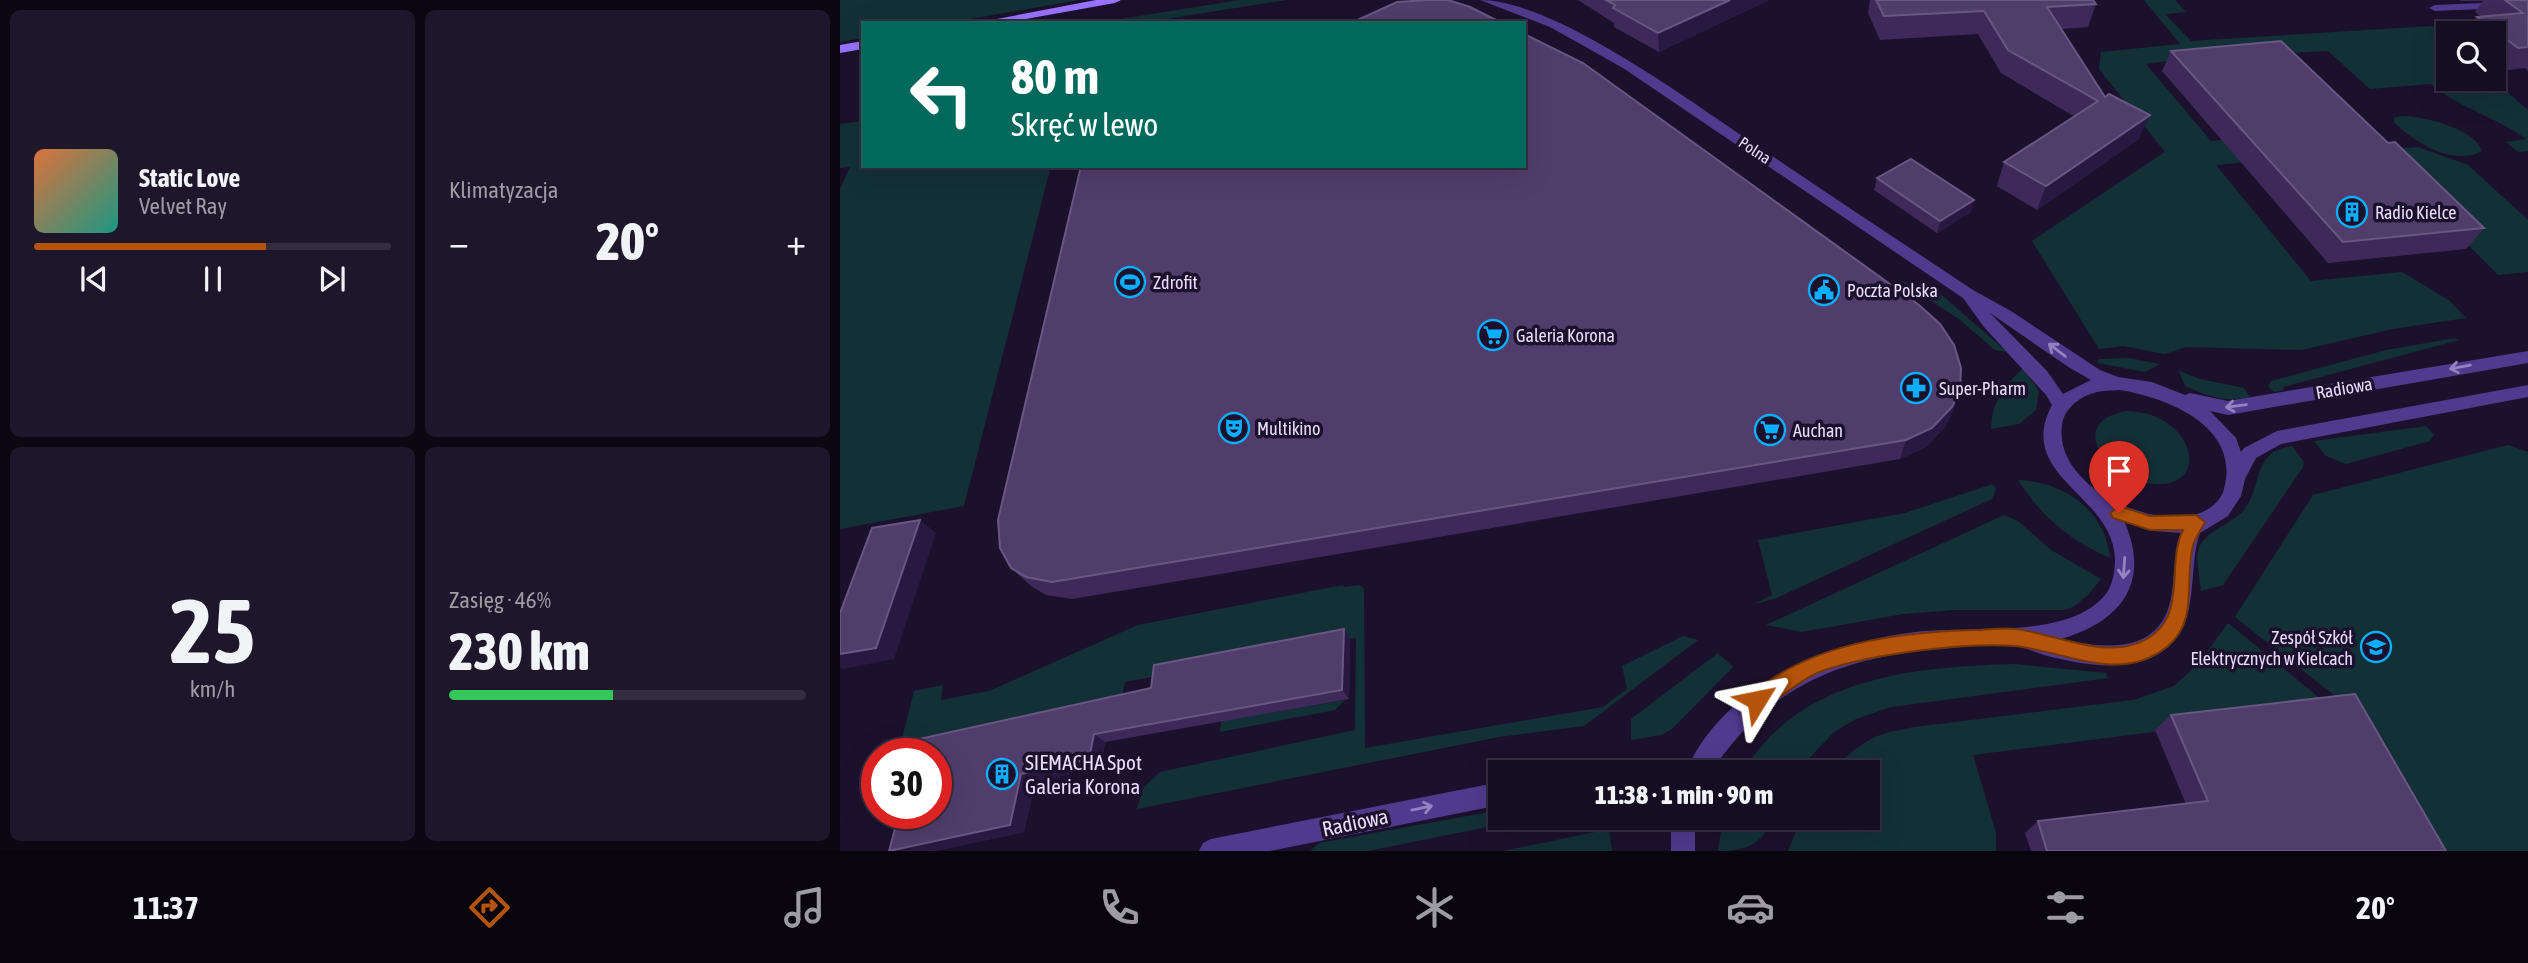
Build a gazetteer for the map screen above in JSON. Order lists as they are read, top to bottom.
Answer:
{
  "streets": {
    "street": ["Polna", "Radiowa"]
  },
  "crossings": [
    ["Polna", "Radiowa"]
  ],
  "places": {
    "building": ["Radio Kielce", "SIEMACHA Spot Galeria Korona"],
    "sports": ["Zdrofit"],
    "public building": ["Poczta Polska"],
    "supermarket": ["Galeria Korona", "Auchan"],
    "pharmacy": ["Super-Pharm"],
    "theatre": ["Multikino"],
    "school or university": ["Zespół Szkół Elektrycznych w Kielcach"]
  },
  "page": {
    "tile": [
      "Klimatyzacja",
      ["25", "km/h"],
      ["Zasięg · 46%", "230 km"]
    ],
    "turn": ["80 m", "Skręć w lewo"],
    "song": ["Static Love", "Velvet Ray"],
    "heat": ["−", "20°", "+"],
    "limit": "30",
    "trip": "11:38 · 1 min · 90 m",
    "tabs": ["11:37", "20°"]
  }
}
